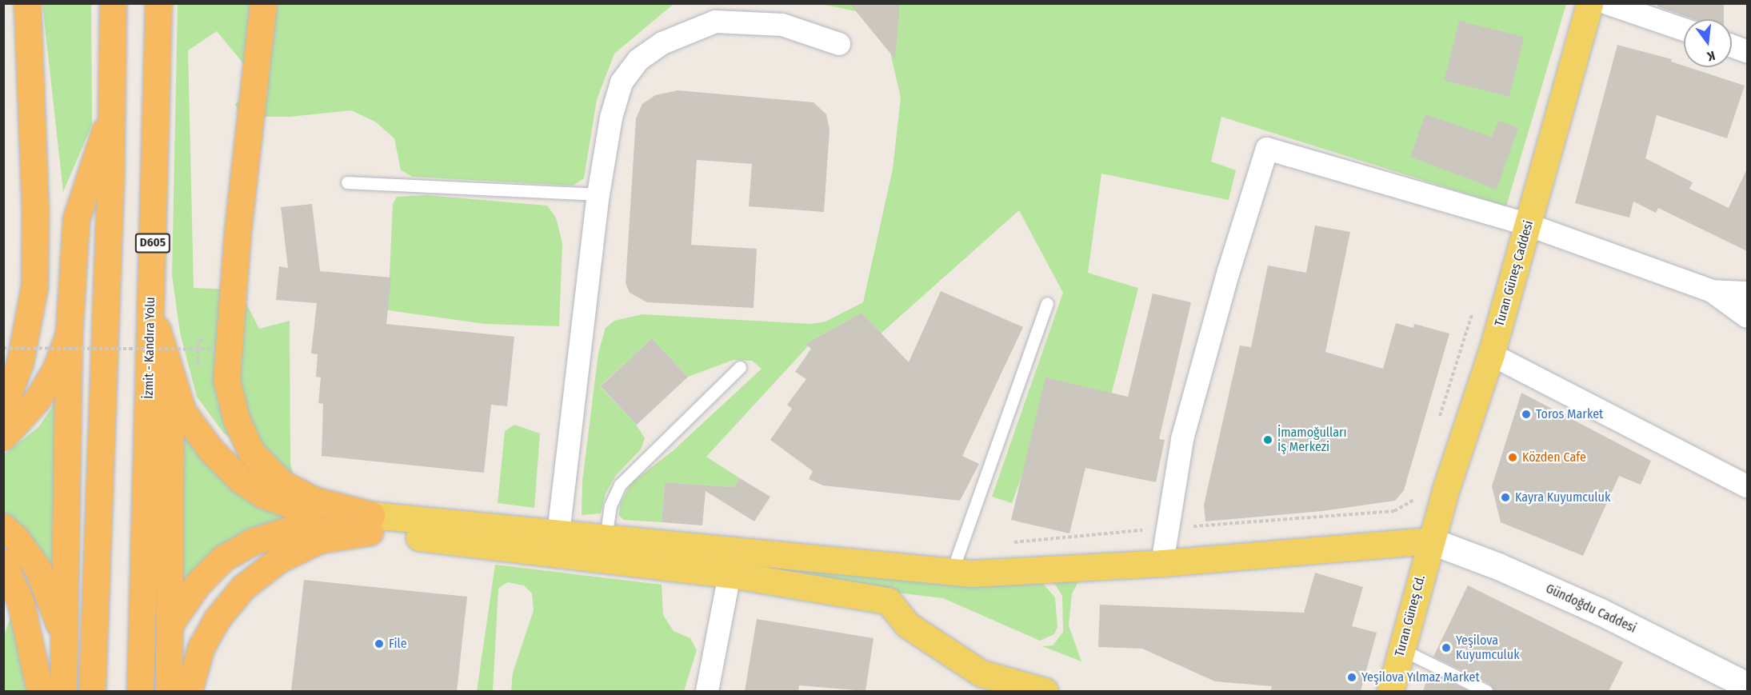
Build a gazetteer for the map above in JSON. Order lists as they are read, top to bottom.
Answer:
{
  "streets": {
    "highway": ["D605", "İzmit - Kandıra Yolu"],
    "main road": ["Turan Güneş Caddesi", "Turan Güneş Cd."],
    "street": ["Gündoğdu Caddesi"]
  },
  "crossings": [
    ["Turan Güneş Caddesi", "Gündoğdu Caddesi"],
    ["Turan Güneş Caddesi", "Turan Güneş Cd."],
    ["Gündoğdu Caddesi", "Turan Güneş Cd."]
  ],
  "places": [
    "Toros Market",
    "İmamoğulları İş Merkezi",
    "Közden Cafe",
    "Kayra Kuyumculuk",
    "File",
    "Yeşilova Kuyumculuk",
    "Yeşilova Yılmaz Market"
  ],
  "north": "bottom"
}
